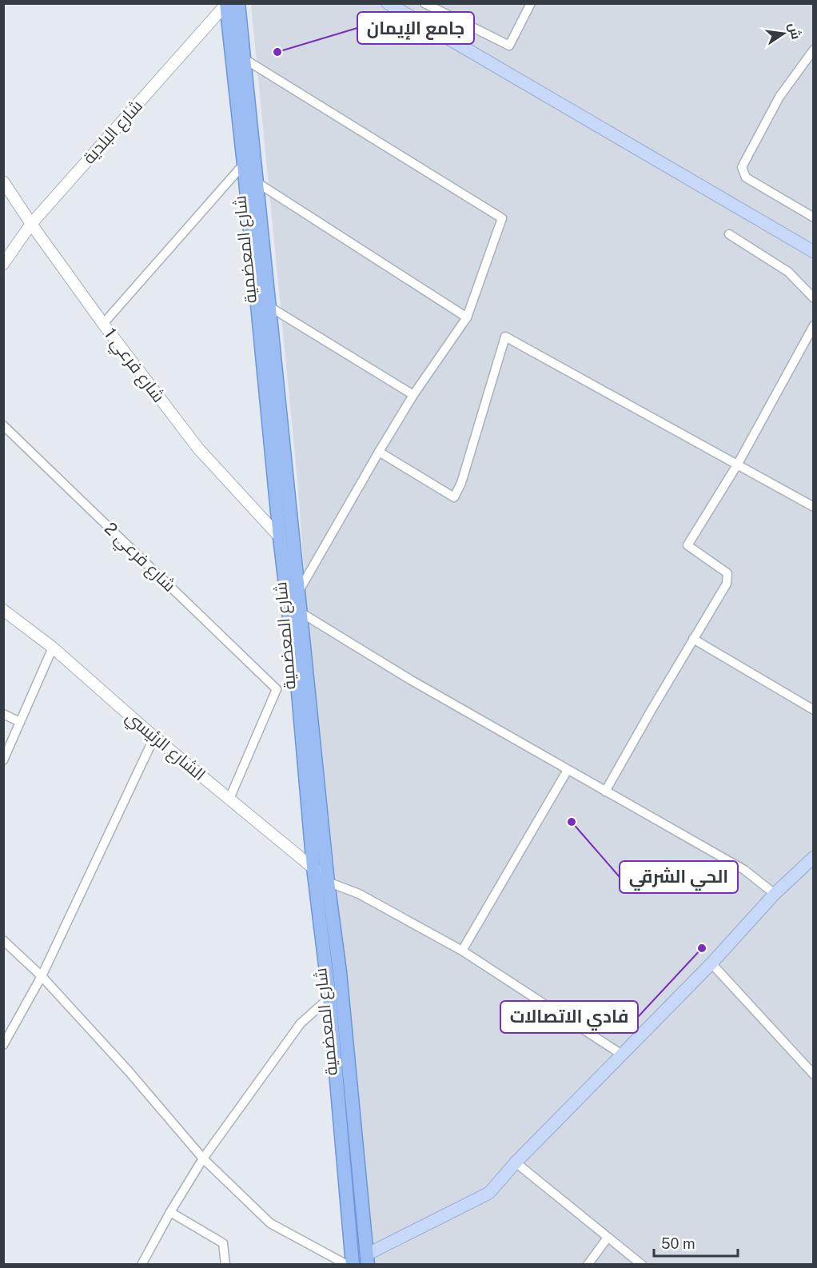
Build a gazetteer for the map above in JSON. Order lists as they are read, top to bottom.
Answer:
{
  "streets": {
    "main road": ["شارع المعضمية"],
    "street": [
      "شارع البلدية",
      "شارع فرعي 1",
      "شارع فرعي 2",
      "الشارع الرئيسي"
    ]
  },
  "crossings": [
    ["شارع البلدية", "شارع المعضمية"],
    ["شارع البلدية", "شارع فرعي 1"],
    ["شارع المعضمية", "شارع فرعي 1"],
    ["شارع المعضمية", "الشارع الرئيسي"],
    ["شارع فرعي 2", "الشارع الرئيسي"]
  ],
  "places": ["جامع الإيمان", "الحي الشرقي", "فادي الاتصالات"],
  "scale_bar": "50 m",
  "north": "right"
}
